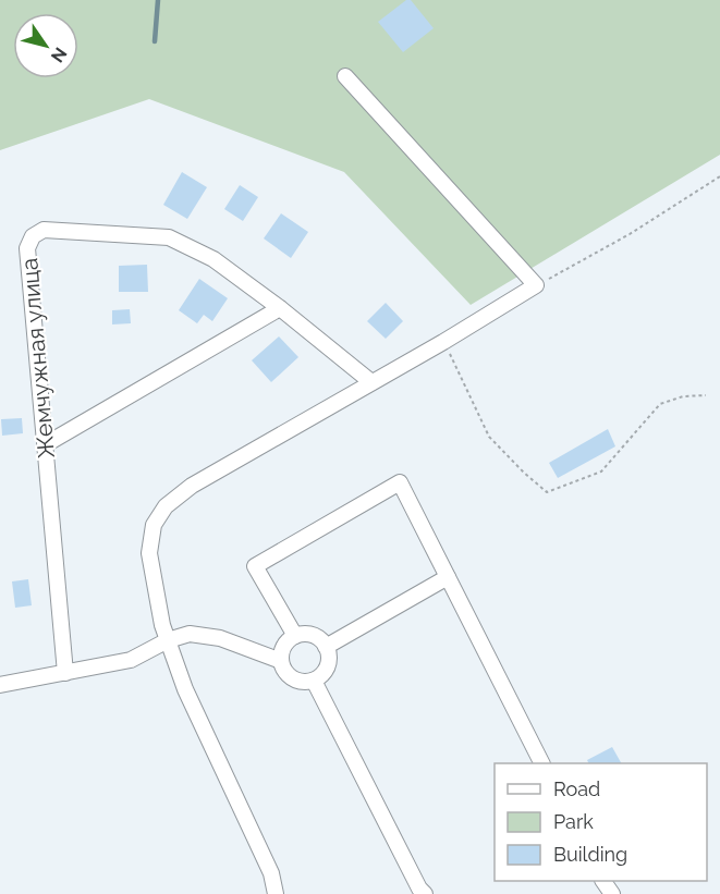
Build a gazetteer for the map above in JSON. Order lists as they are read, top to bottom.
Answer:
{
  "streets": {
    "street": ["Жемчужная улица"]
  },
  "legend": ["Road", "Park", "Building"],
  "north": "bottom right"
}
